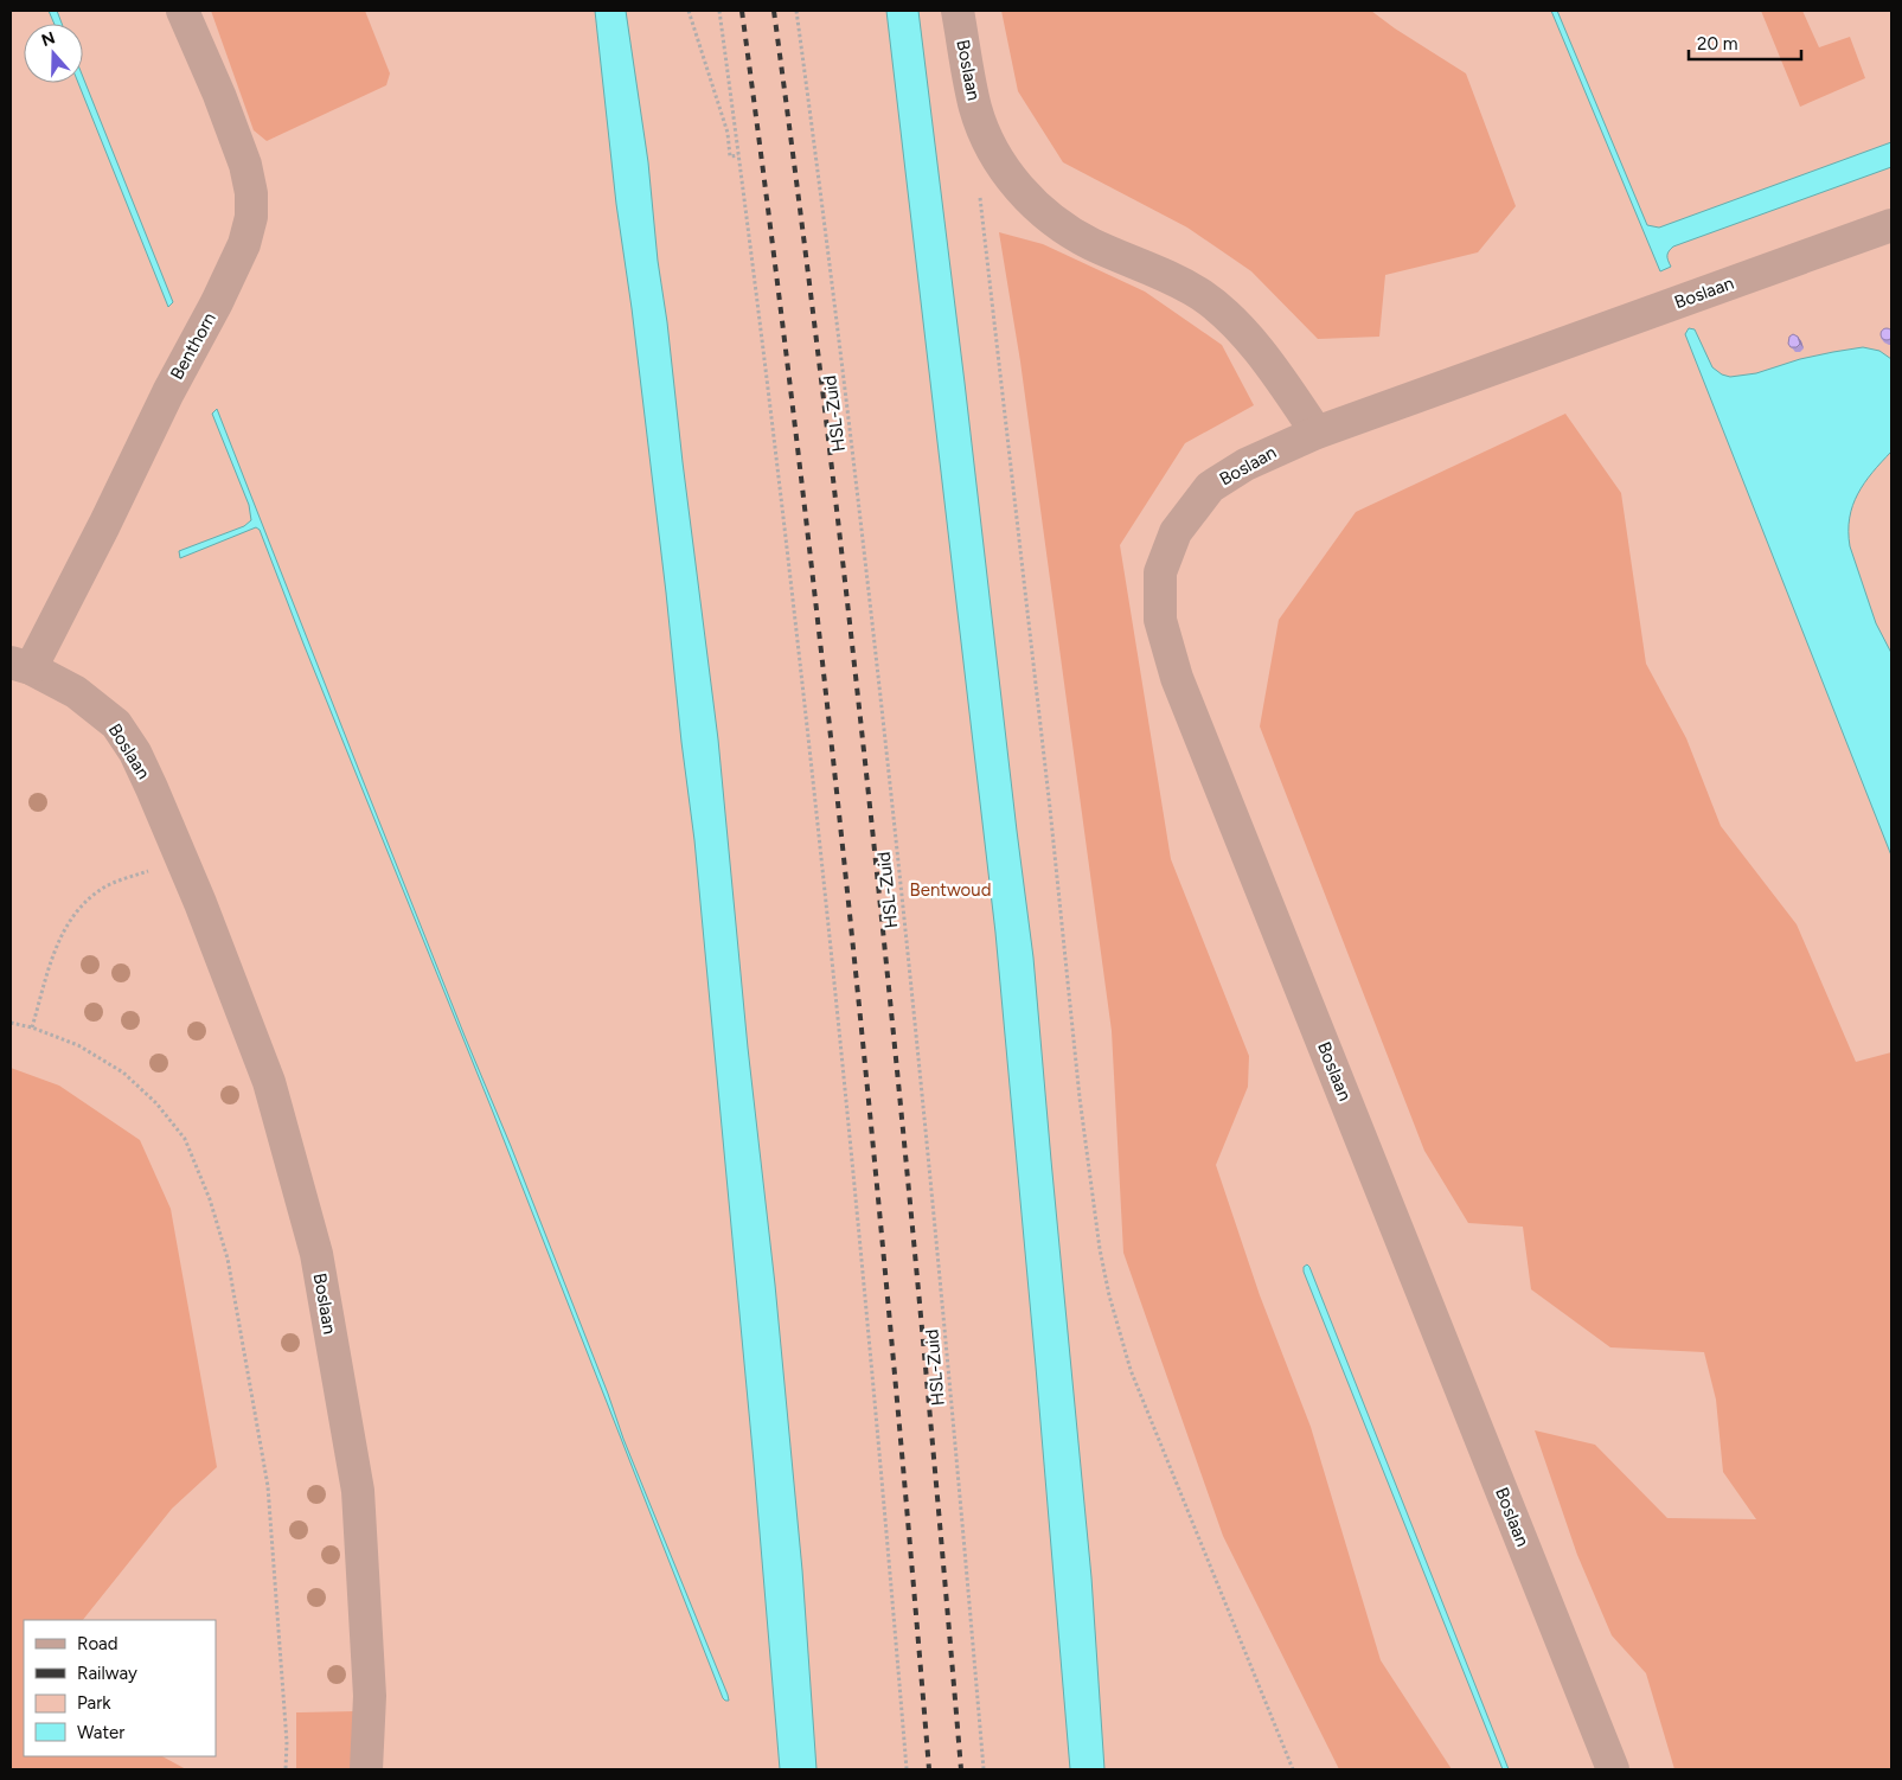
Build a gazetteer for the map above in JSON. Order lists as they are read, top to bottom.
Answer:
{
  "streets": {
    "street": ["Boslaan", "Benthorn"],
    "path": ["HSL-Zuid"]
  },
  "crossings": [
    ["Boslaan", "Benthorn"]
  ],
  "parks": ["Bentwoud"],
  "legend": [
    "Road",
    "Railway",
    "Park",
    "Water"
  ],
  "scale_bar": "20 m",
  "north": "top"
}
